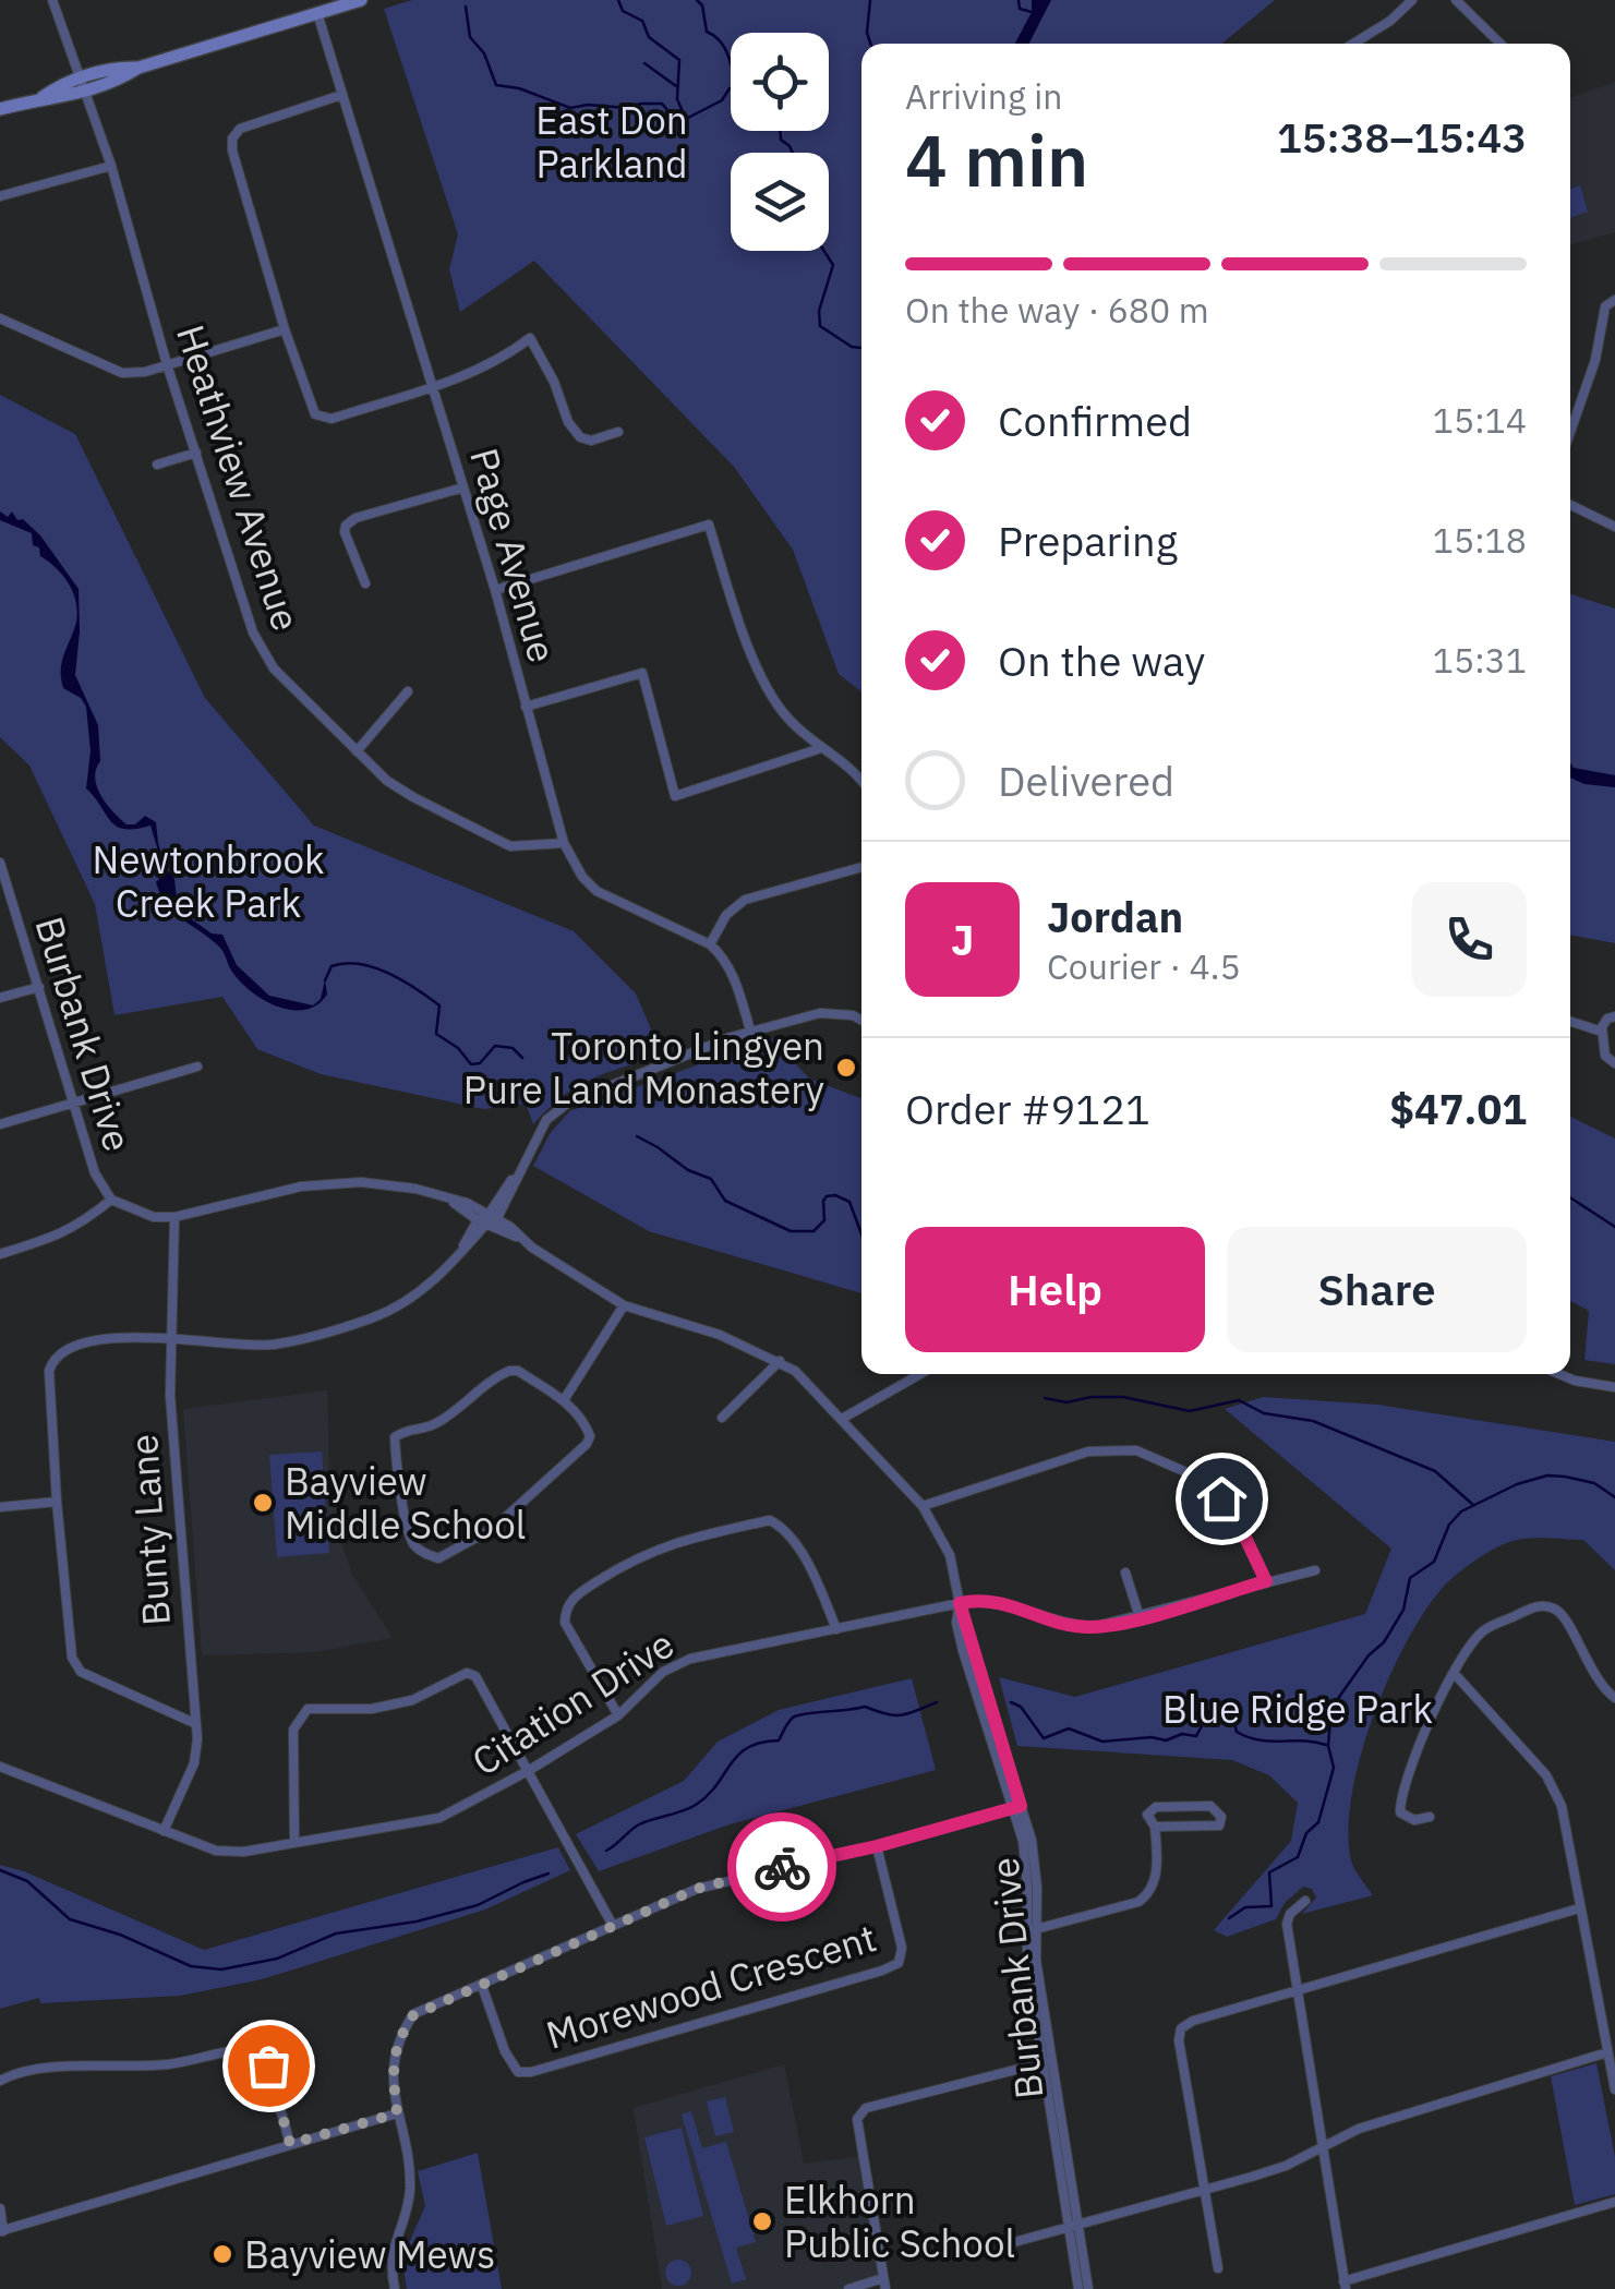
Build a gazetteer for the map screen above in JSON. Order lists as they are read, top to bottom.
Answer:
{
  "streets": {
    "street": [
      "Heathview Avenue",
      "Page Avenue",
      "Burbank Drive",
      "Bunty Lane",
      "Citation Drive",
      "Morewood Crescent"
    ]
  },
  "crossings": [
    ["Heathview Avenue", "Page Avenue"],
    ["Burbank Drive", "Bunty Lane"],
    ["Burbank Drive", "Citation Drive"],
    ["Bunty Lane", "Citation Drive"]
  ],
  "parks": ["East Don Parkland", "Newtonbrook Creek Park", "Blue Ridge Park"],
  "places": [
    "Toronto Lingyen Pure Land Monastery",
    "Bayview Middle School",
    "Elkhorn Public School",
    "Bayview Mews"
  ],
  "page": {
    "heading": ["4 min", "Arriving in", "15:38–15:43"],
    "panel": [
      "Jordan",
      "Courier · 4.5",
      "Order #9121",
      "$47.01"
    ],
    "bar": "On the way · 680 m",
    "list": [
      ["Confirmed", "15:14"],
      ["Preparing", "15:18"],
      ["On the way", "15:31"],
      "Delivered"
    ],
    "round": "J",
    "buttons": ["Help", "Share"]
  }
}
